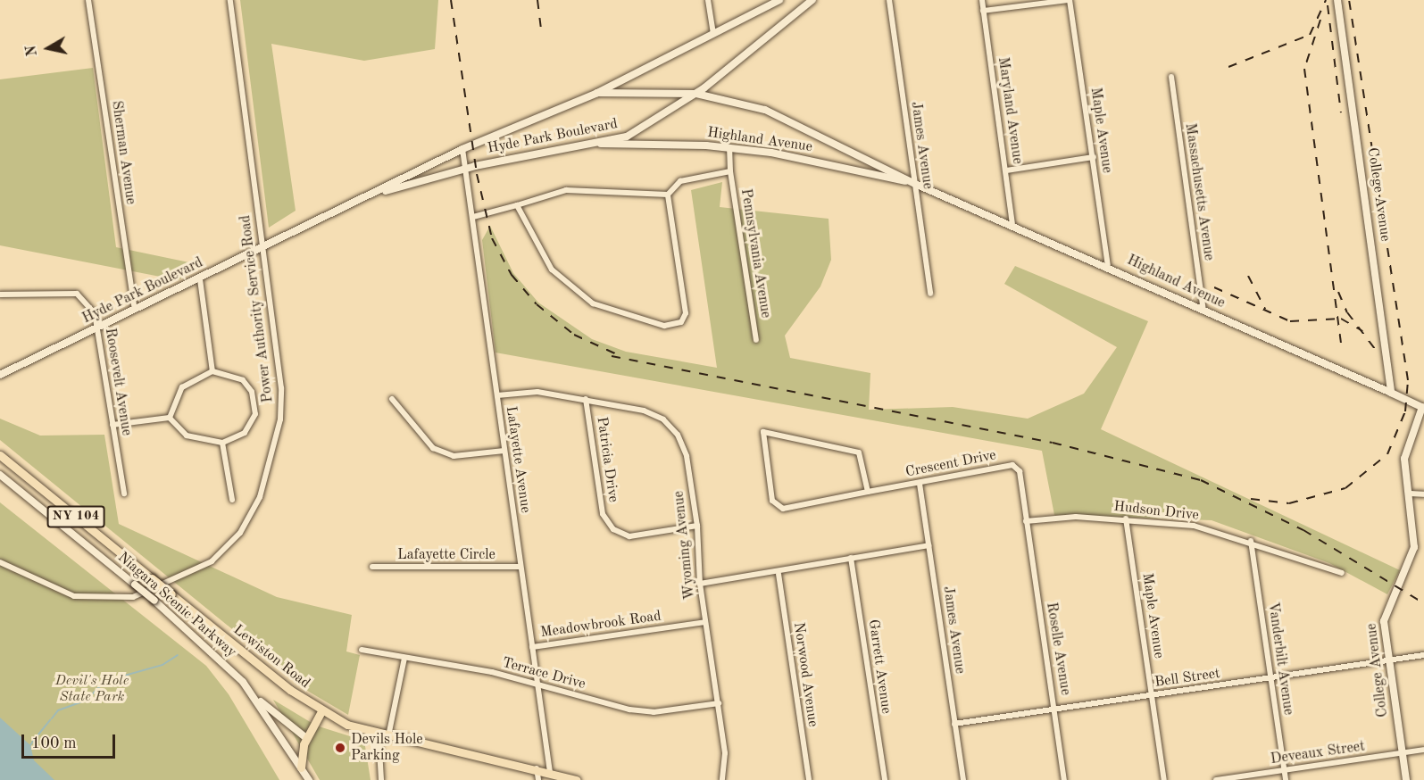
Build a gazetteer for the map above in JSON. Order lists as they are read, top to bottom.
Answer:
{
  "streets": {
    "main road": [
      "Hyde Park Boulevard",
      "Highland Avenue",
      "College Avenue",
      "NY 104",
      "Niagara Scenic Parkway",
      "Lewiston Road"
    ],
    "street": [
      "Maryland Avenue",
      "Maple Avenue",
      "James Avenue",
      "Sherman Avenue",
      "Massachusetts Avenue",
      "Pennsylvania Avenue",
      "Power Authority Service Road",
      "Roosevelt Avenue",
      "Lafayette Avenue",
      "Patricia Drive",
      "Crescent Drive",
      "Hudson Drive",
      "Wyoming Avenue",
      "Lafayette Circle",
      "Meadowbrook Road",
      "Roselle Avenue",
      "Vanderbilt Avenue",
      "Garrett Avenue",
      "Terrace Drive",
      "Norwood Avenue",
      "Bell Street",
      "Deveaux Street"
    ]
  },
  "crossings": [
    ["Maryland Avenue", "Highland Avenue"],
    ["Maple Avenue", "Highland Avenue"],
    ["Maple Avenue", "Hudson Drive"],
    ["Maple Avenue", "Bell Street"],
    ["Hyde Park Boulevard", "Highland Avenue"],
    ["Hyde Park Boulevard", "Sherman Avenue"],
    ["Hyde Park Boulevard", "Power Authority Service Road"],
    ["Hyde Park Boulevard", "Roosevelt Avenue"],
    ["Hyde Park Boulevard", "Lafayette Avenue"],
    ["Highland Avenue", "James Avenue"],
    ["Highland Avenue", "Massachusetts Avenue"],
    ["Highland Avenue", "College Avenue"],
    ["Highland Avenue", "Pennsylvania Avenue"],
    ["James Avenue", "Crescent Drive"],
    ["James Avenue", "Bell Street"],
    ["College Avenue", "Bell Street"],
    ["College Avenue", "Deveaux Street"],
    ["Lafayette Avenue", "Wyoming Avenue"],
    ["Lafayette Avenue", "Lafayette Circle"],
    ["Lafayette Avenue", "Meadowbrook Road"],
    ["Lafayette Avenue", "Lewiston Road"],
    ["Lafayette Avenue", "Terrace Drive"],
    ["Patricia Drive", "Wyoming Avenue"],
    ["Crescent Drive", "Hudson Drive"],
    ["Crescent Drive", "Roselle Avenue"],
    ["Hudson Drive", "Roselle Avenue"],
    ["Hudson Drive", "Vanderbilt Avenue"],
    ["Wyoming Avenue", "Meadowbrook Road"],
    ["Wyoming Avenue", "Terrace Drive"],
    ["Roselle Avenue", "Bell Street"],
    ["Vanderbilt Avenue", "Bell Street"],
    ["Vanderbilt Avenue", "Deveaux Street"]
  ],
  "parks": ["Devil's Hole State Park"],
  "places": ["Devils Hole Parking"],
  "scale_bar": "100 m",
  "north": "left"
}
